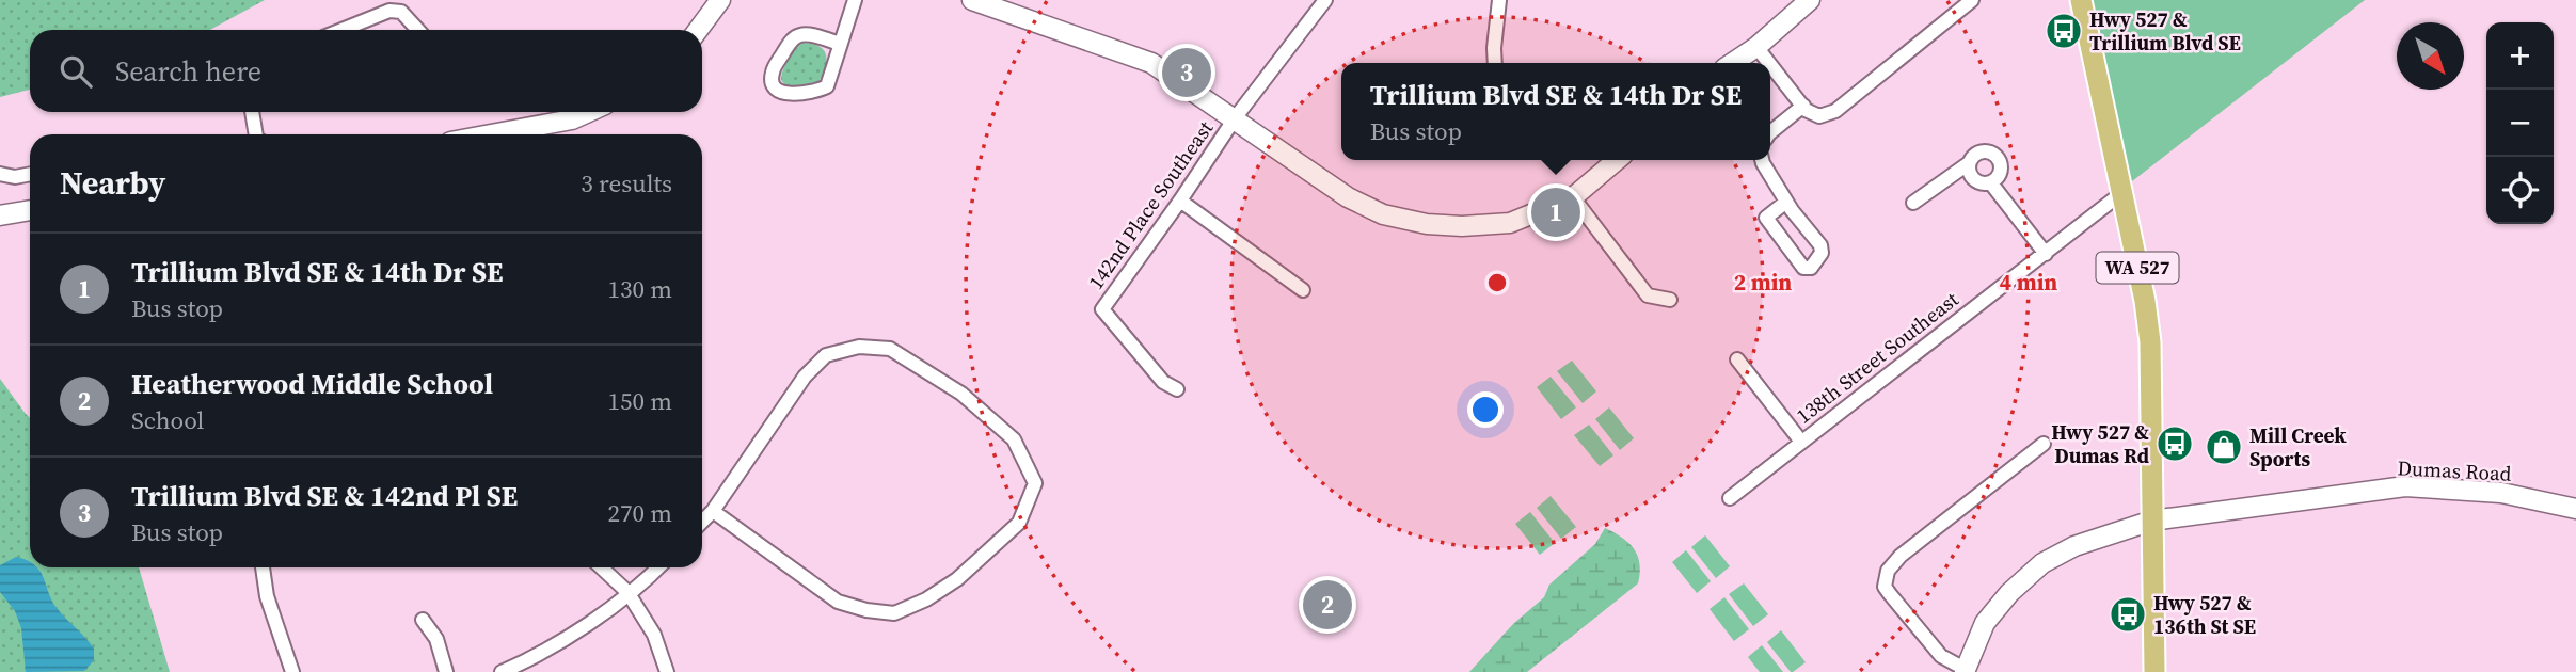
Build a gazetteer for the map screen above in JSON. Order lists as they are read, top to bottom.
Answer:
{
  "streets": {
    "main road": ["WA 527"],
    "street": ["142nd Place Southeast", "138th Street Southeast", "Dumas Road"]
  },
  "crossings": [
    ["WA 527", "138th Street Southeast"],
    ["WA 527", "Dumas Road"]
  ],
  "places": {
    "bus stop": ["Hwy 527 & Trillium Blvd SE", "Hwy 527 & Dumas Rd", "Hwy 527 & 136th St SE"],
    "shop": ["Mill Creek Sports"]
  },
  "north": "bottom right",
  "page": {
    "map_buttons": ["+", "−"],
    "search": "Search here",
    "pins": ["3", "1", "2"],
    "popup": ["Trillium Blvd SE & 14th Dr SE", "Bus stop"],
    "heading": ["Nearby", "3 results"],
    "list": [
      {
        "mark": "1",
        "name": "Trillium Blvd SE & 14th Dr SE",
        "note": "Bus stop",
        "value": "130 m"
      },
      {
        "mark": "2",
        "name": "Heatherwood Middle School",
        "note": "School",
        "value": "150 m"
      },
      {
        "mark": "3",
        "name": "Trillium Blvd SE & 142nd Pl SE",
        "note": "Bus stop",
        "value": "270 m"
      }
    ]
  },
  "rings": ["2 min", "4 min"]
}
